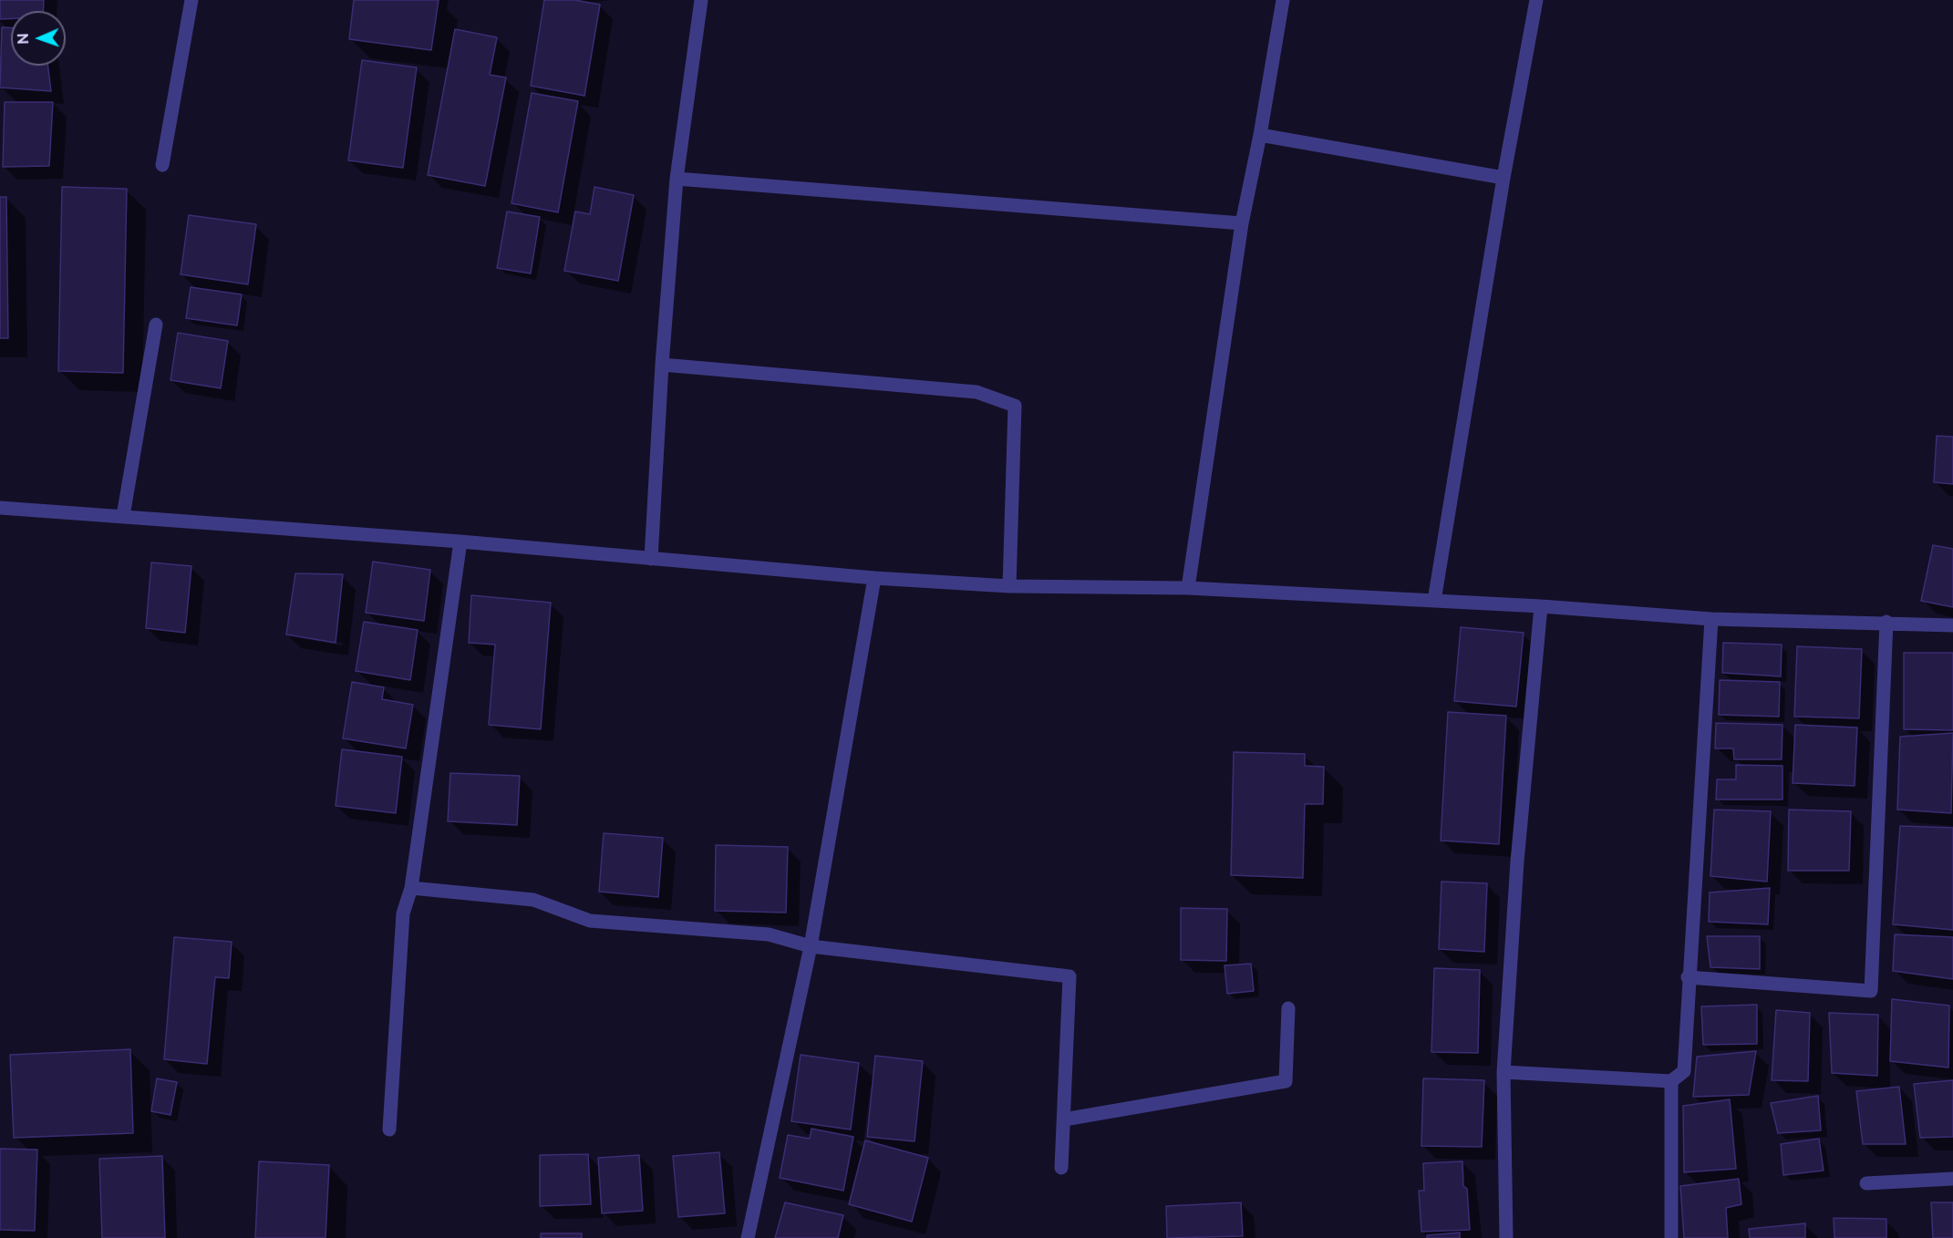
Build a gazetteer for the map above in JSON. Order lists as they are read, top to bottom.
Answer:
{
  "north": "left"
}
